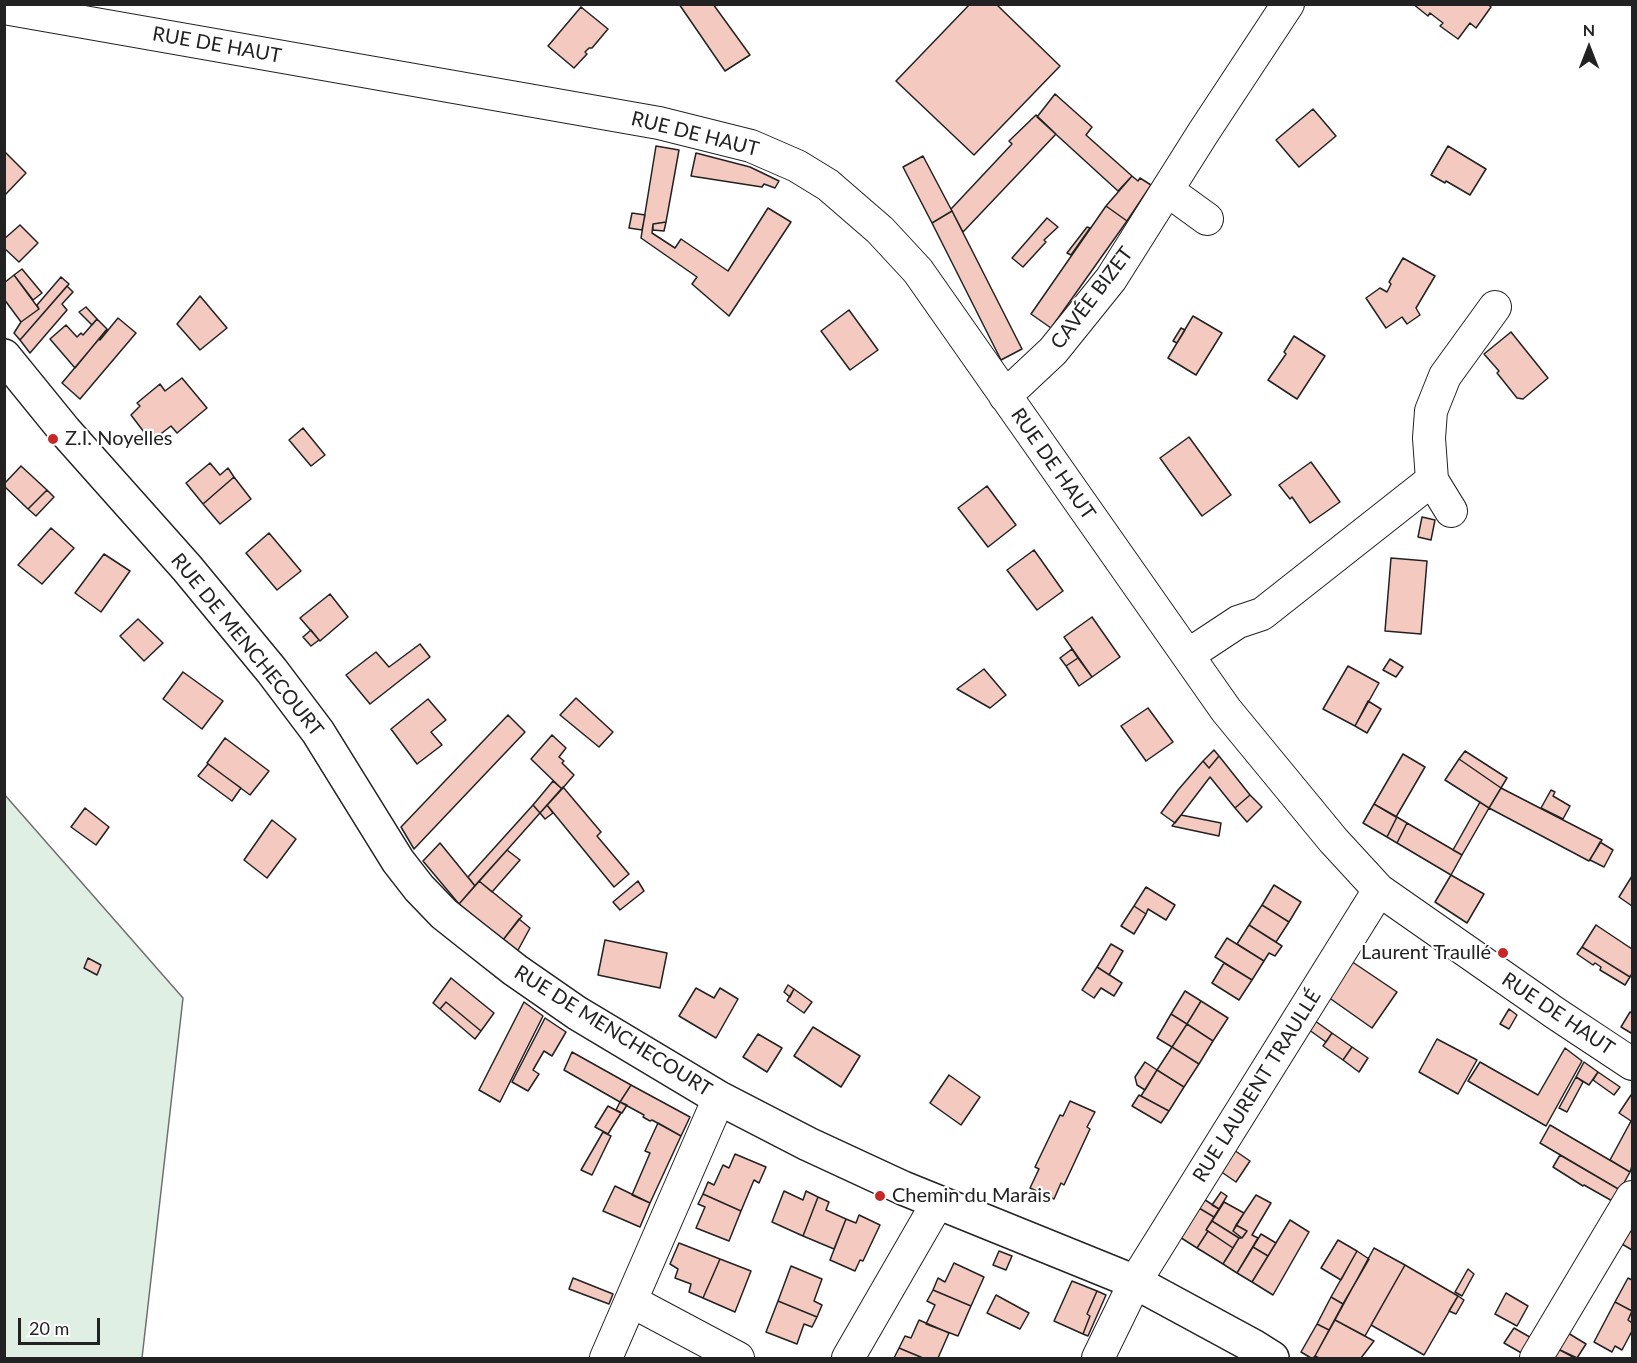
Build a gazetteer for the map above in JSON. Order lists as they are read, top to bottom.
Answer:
{
  "streets": {
    "main road": ["RUE DE MENCHECOURT"],
    "street": ["RUE DE HAUT", "CAVÉE BIZET", "RUE LAURENT TRAULLÉ"]
  },
  "crossings": [
    ["RUE DE HAUT", "CAVÉE BIZET"],
    ["RUE DE HAUT", "RUE LAURENT TRAULLÉ"],
    ["RUE DE MENCHECOURT", "RUE LAURENT TRAULLÉ"]
  ],
  "places": ["Z.I. Noyelles", "Laurent Traullé", "Chemin du Marais"],
  "scale_bar": "20 m",
  "north": "top"
}
